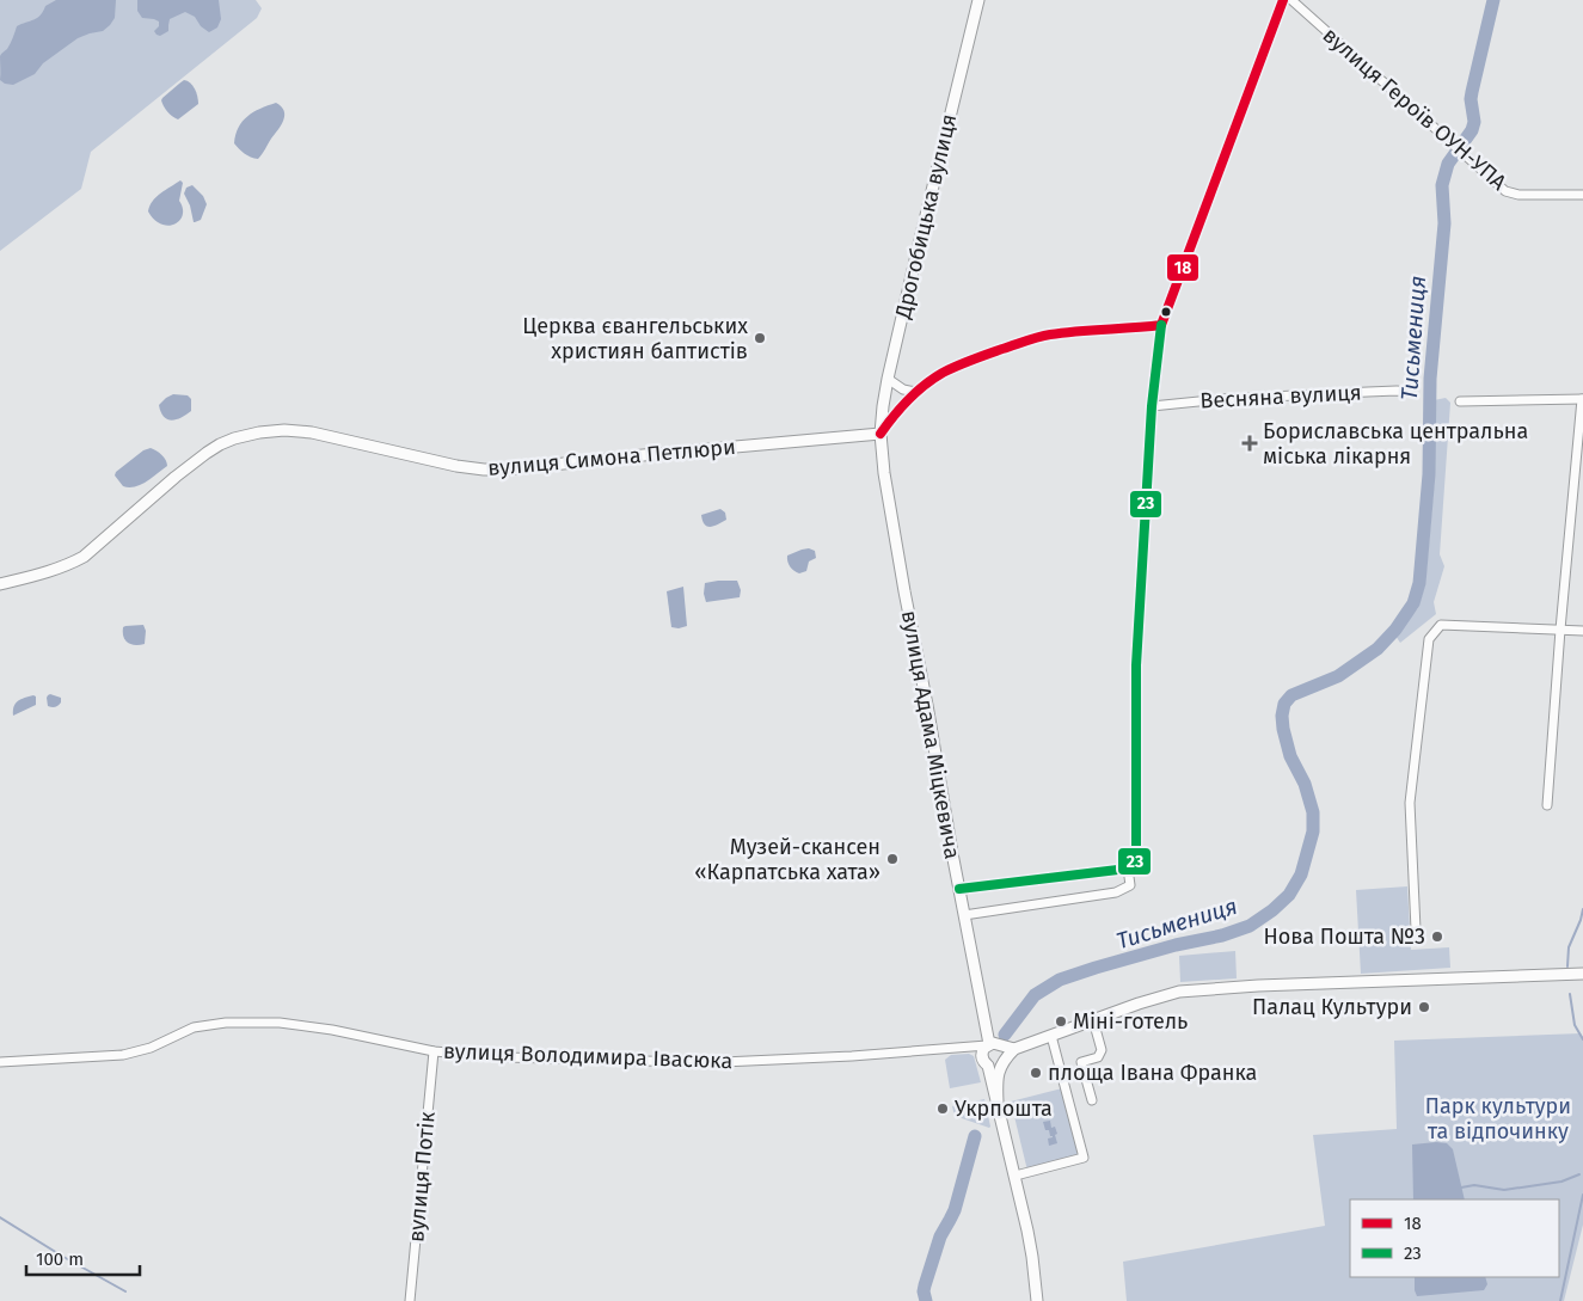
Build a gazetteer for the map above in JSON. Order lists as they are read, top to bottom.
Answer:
{
  "streets": {
    "main road": ["Дрогобицька вулиця", "вулиця Симона Петлюри", "вулиця Адама Міцкевича"],
    "street": [
      "вулиця Героїв ОУН-УПА",
      "Весняна вулиця",
      "вулиця Володимира Івасюка",
      "вулиця Потік"
    ]
  },
  "crossings": [
    ["Дрогобицька вулиця", "вулиця Симона Петлюри"],
    ["Дрогобицька вулиця", "вулиця Адама Міцкевича"],
    ["вулиця Симона Петлюри", "вулиця Адама Міцкевича"],
    ["вулиця Володимира Івасюка", "вулиця Потік"]
  ],
  "water": ["Тисьмениця"],
  "parks": ["Парк культури та відпочинку"],
  "places": {
    "other": [
      "Церква євангельських християн баптистів",
      "Музей-скансен «Карпатська хата»",
      "Нова Пошта №3",
      "Палац Культури",
      "Міні-готель",
      "площа Івана Франка",
      "Укрпошта"
    ],
    "health": ["Бориславська центральна міська лікарня"]
  },
  "lines": ["transit line 18", "transit line 23"],
  "legend": ["18", "23"],
  "scale_bar": "100 m"
}
